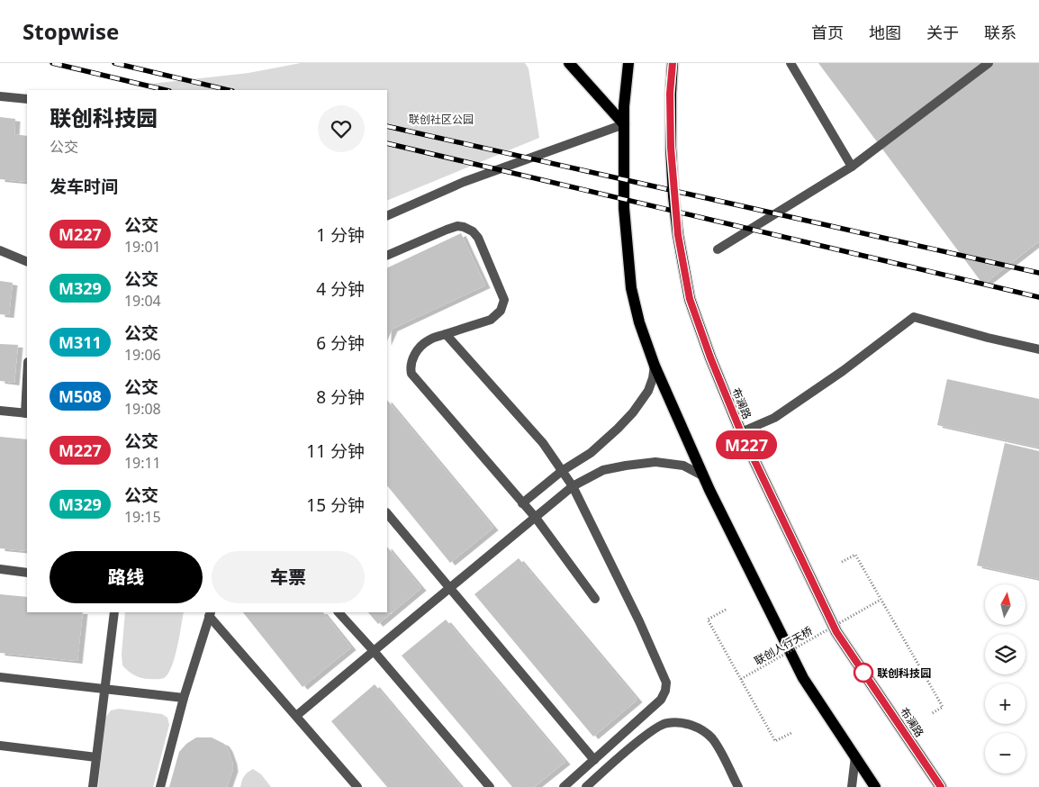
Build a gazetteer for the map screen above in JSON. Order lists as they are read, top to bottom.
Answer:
{
  "streets": {
    "main road": ["布澜路"],
    "path": ["联创人行天桥"]
  },
  "parks": ["联创社区公园"],
  "places": ["联创科技园"],
  "lines": ["bus line M227"],
  "north": "top",
  "page": {
    "header": "Stopwise",
    "nav": [
      "首页",
      "地图",
      "关于",
      "联系"
    ],
    "on_map": "M227",
    "heading": [
      ["联创科技园", "公交"],
      "发车时间"
    ],
    "list": [
      {
        "mark": "M227",
        "name": "公交",
        "note": "19:01",
        "value": "1 分钟"
      },
      {
        "mark": "M329",
        "name": "公交",
        "note": "19:04",
        "value": "4 分钟"
      },
      {
        "mark": "M311",
        "name": "公交",
        "note": "19:06",
        "value": "6 分钟"
      },
      {
        "mark": "M508",
        "name": "公交",
        "note": "19:08",
        "value": "8 分钟"
      },
      {
        "mark": "M227",
        "name": "公交",
        "note": "19:11",
        "value": "11 分钟"
      },
      {
        "mark": "M329",
        "name": "公交",
        "note": "19:15",
        "value": "15 分钟"
      }
    ],
    "buttons": ["路线", "车票"],
    "map_buttons": ["+", "−"]
  }
}
